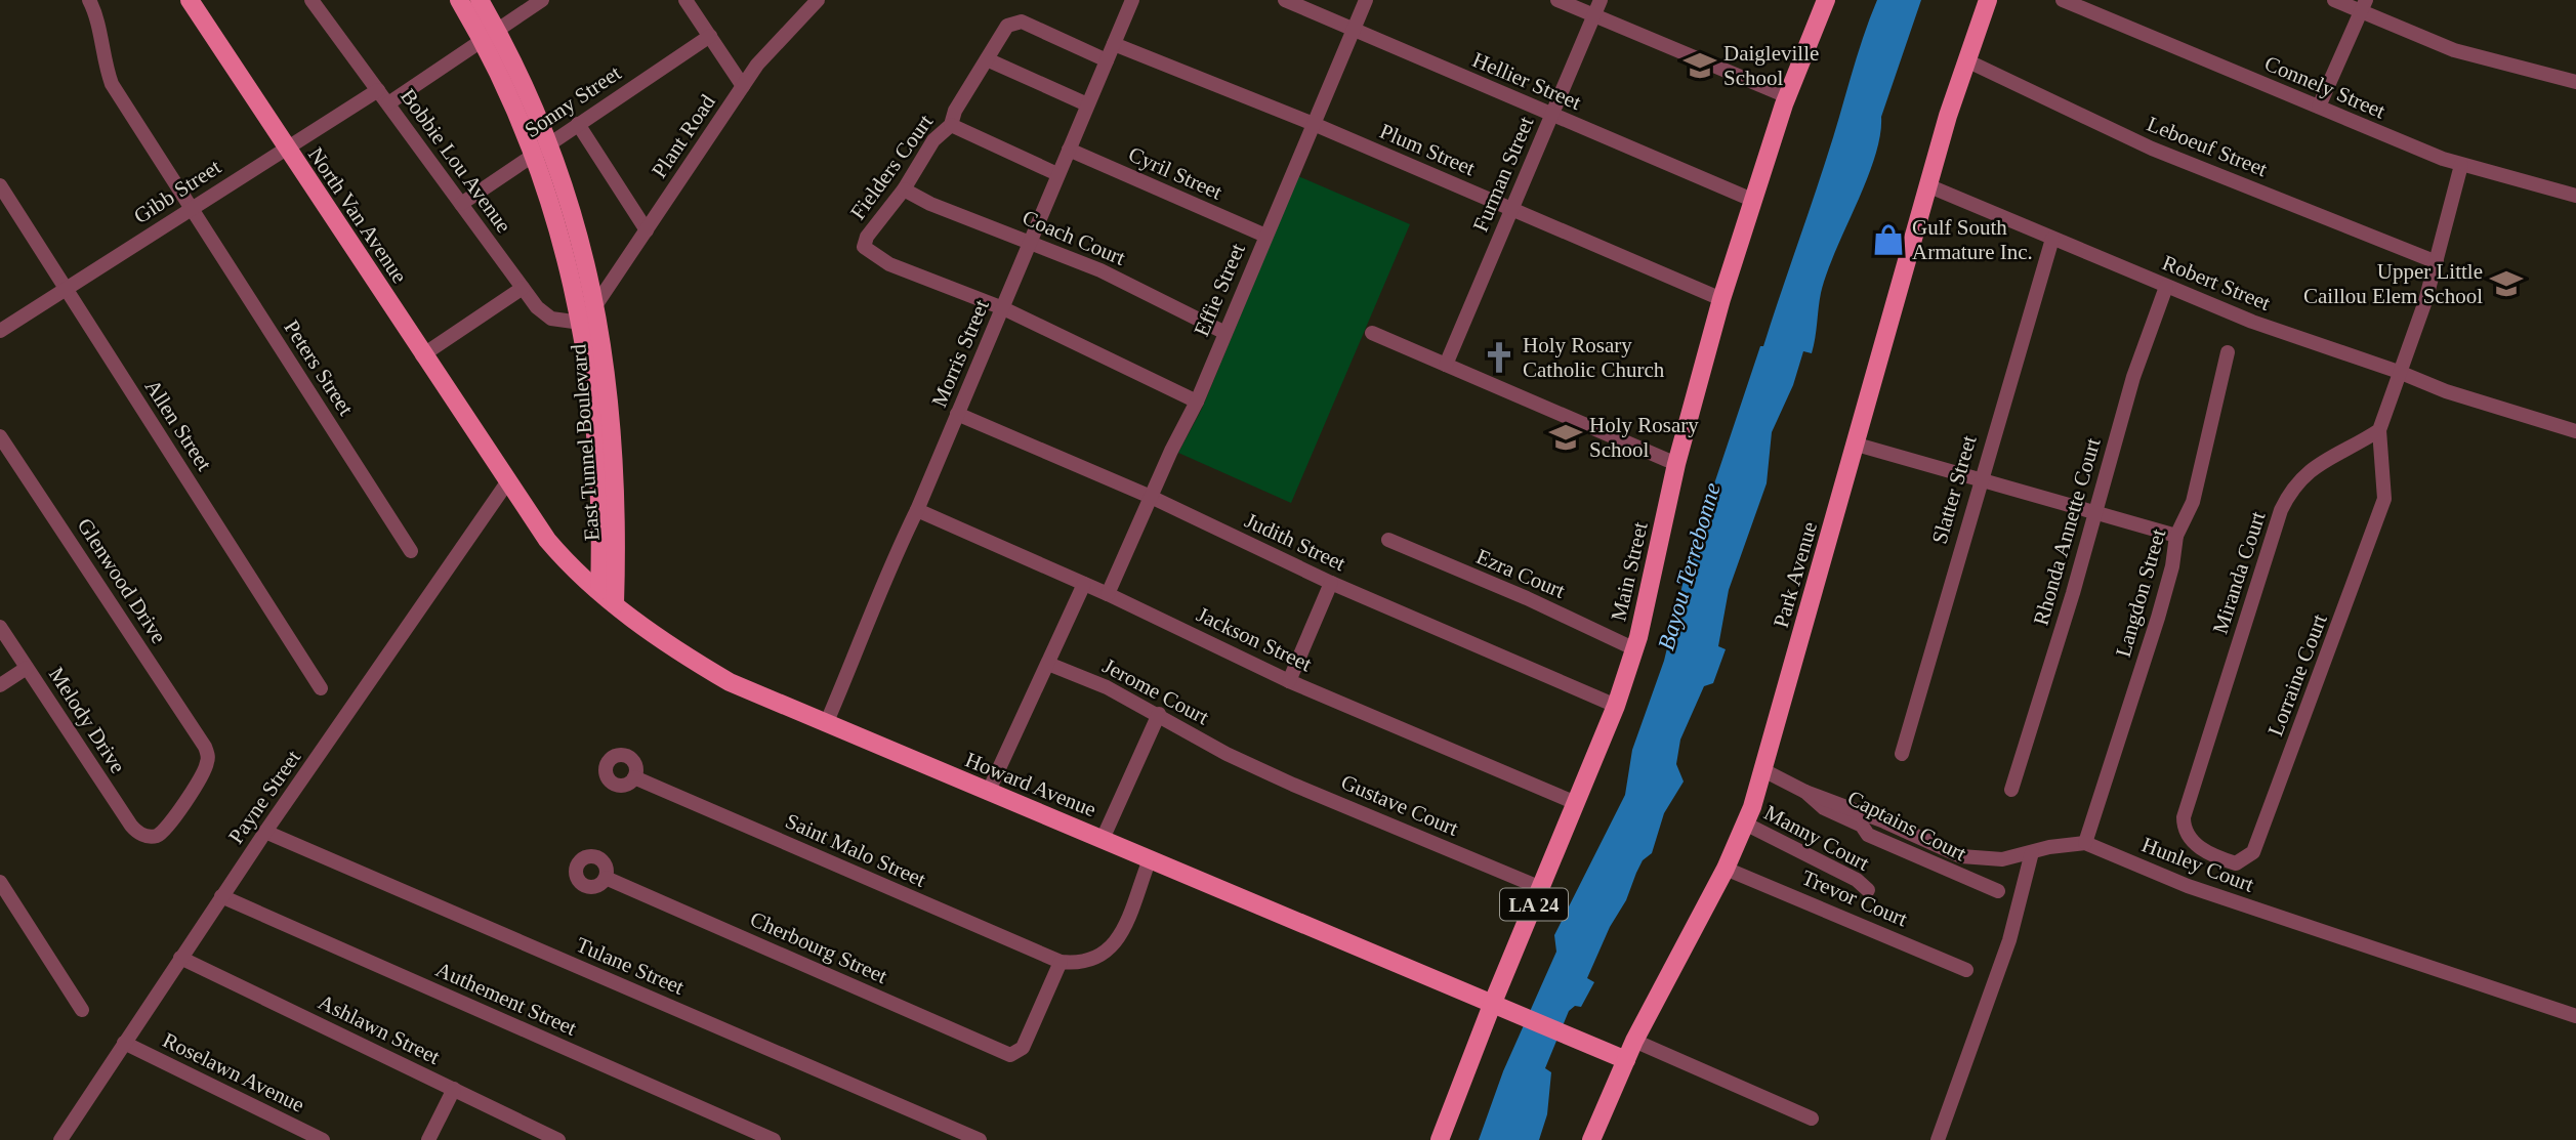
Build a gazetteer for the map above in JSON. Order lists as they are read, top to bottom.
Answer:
{
  "streets": {
    "main road": [
      "North Van Avenue",
      "East Tunnel Boulevard",
      "Main Street",
      "Park Avenue",
      "Howard Avenue",
      "LA 24"
    ],
    "street": [
      "Hellier Street",
      "Connely Street",
      "Sonny Street",
      "Plant Road",
      "Leboeuf Street",
      "Plum Street",
      "Bobbie Lou Avenue",
      "Fielders Court",
      "Cyril Street",
      "Furman Street",
      "Gibb Street",
      "Coach Court",
      "Robert Street",
      "Effie Street",
      "Morris Street",
      "Peters Street",
      "Allen Street",
      "Slatter Street",
      "Rhonda Annette Court",
      "Judith Street",
      "Miranda Court",
      "Ezra Court",
      "Glenwood Drive",
      "Langdon Street",
      "Jackson Street",
      "Lorraine Court",
      "Jerome Court",
      "Melody Drive",
      "Payne Street",
      "Gustave Court",
      "Captains Court",
      "Manny Court",
      "Saint Malo Street",
      "Hunley Court",
      "Trevor Court",
      "Cherbourg Street",
      "Tulane Street",
      "Authement Street",
      "Ashlawn Street",
      "Roselawn Avenue"
    ]
  },
  "crossings": [
    ["Hellier Street", "Furman Street"],
    ["Hellier Street", "Effie Street"],
    ["Hellier Street", "Main Street"],
    ["Sonny Street", "Bobbie Lou Avenue"],
    ["Sonny Street", "East Tunnel Boulevard"],
    ["Plant Road", "East Tunnel Boulevard"],
    ["Leboeuf Street", "Park Avenue"],
    ["Plum Street", "Furman Street"],
    ["Plum Street", "Effie Street"],
    ["Plum Street", "Morris Street"],
    ["Plum Street", "Main Street"],
    ["Bobbie Lou Avenue", "Gibb Street"],
    ["Bobbie Lou Avenue", "East Tunnel Boulevard"],
    ["Fielders Court", "Coach Court"],
    ["Fielders Court", "Effie Street"],
    ["Fielders Court", "Morris Street"],
    ["Cyril Street", "Effie Street"],
    ["Cyril Street", "Morris Street"],
    ["Gibb Street", "North Van Avenue"],
    ["Gibb Street", "Peters Street"],
    ["Gibb Street", "Allen Street"],
    ["North Van Avenue", "Howard Avenue"],
    ["Coach Court", "Effie Street"],
    ["Coach Court", "Morris Street"],
    ["Robert Street", "Slatter Street"],
    ["Robert Street", "Rhonda Annette Court"],
    ["Robert Street", "Park Avenue"],
    ["Effie Street", "Judith Street"],
    ["Effie Street", "Jackson Street"],
    ["Morris Street", "Judith Street"],
    ["Morris Street", "Jackson Street"],
    ["Morris Street", "Howard Avenue"],
    ["East Tunnel Boulevard", "Howard Avenue"],
    ["Judith Street", "Main Street"],
    ["Main Street", "Ezra Court"],
    ["Main Street", "Jackson Street"],
    ["Main Street", "Howard Avenue"],
    ["Main Street", "Gustave Court"],
    ["Miranda Court", "Lorraine Court"],
    ["Park Avenue", "Howard Avenue"],
    ["Park Avenue", "Captains Court"],
    ["Park Avenue", "Manny Court"],
    ["Park Avenue", "Trevor Court"],
    ["Glenwood Drive", "Melody Drive"],
    ["Langdon Street", "Hunley Court"],
    ["Jerome Court", "Gustave Court"],
    ["Howard Avenue", "Payne Street"],
    ["Payne Street", "Tulane Street"],
    ["Payne Street", "Authement Street"],
    ["Payne Street", "Ashlawn Street"],
    ["Payne Street", "Roselawn Avenue"],
    ["Saint Malo Street", "Cherbourg Street"]
  ],
  "water": ["Bayou Terrebonne"],
  "places": {
    "school or university": ["Daigleville School", "Upper Little Caillou Elem School", "Holy Rosary School"],
    "shop": ["Gulf South Armature Inc."],
    "church": ["Holy Rosary Catholic Church"]
  }
}
